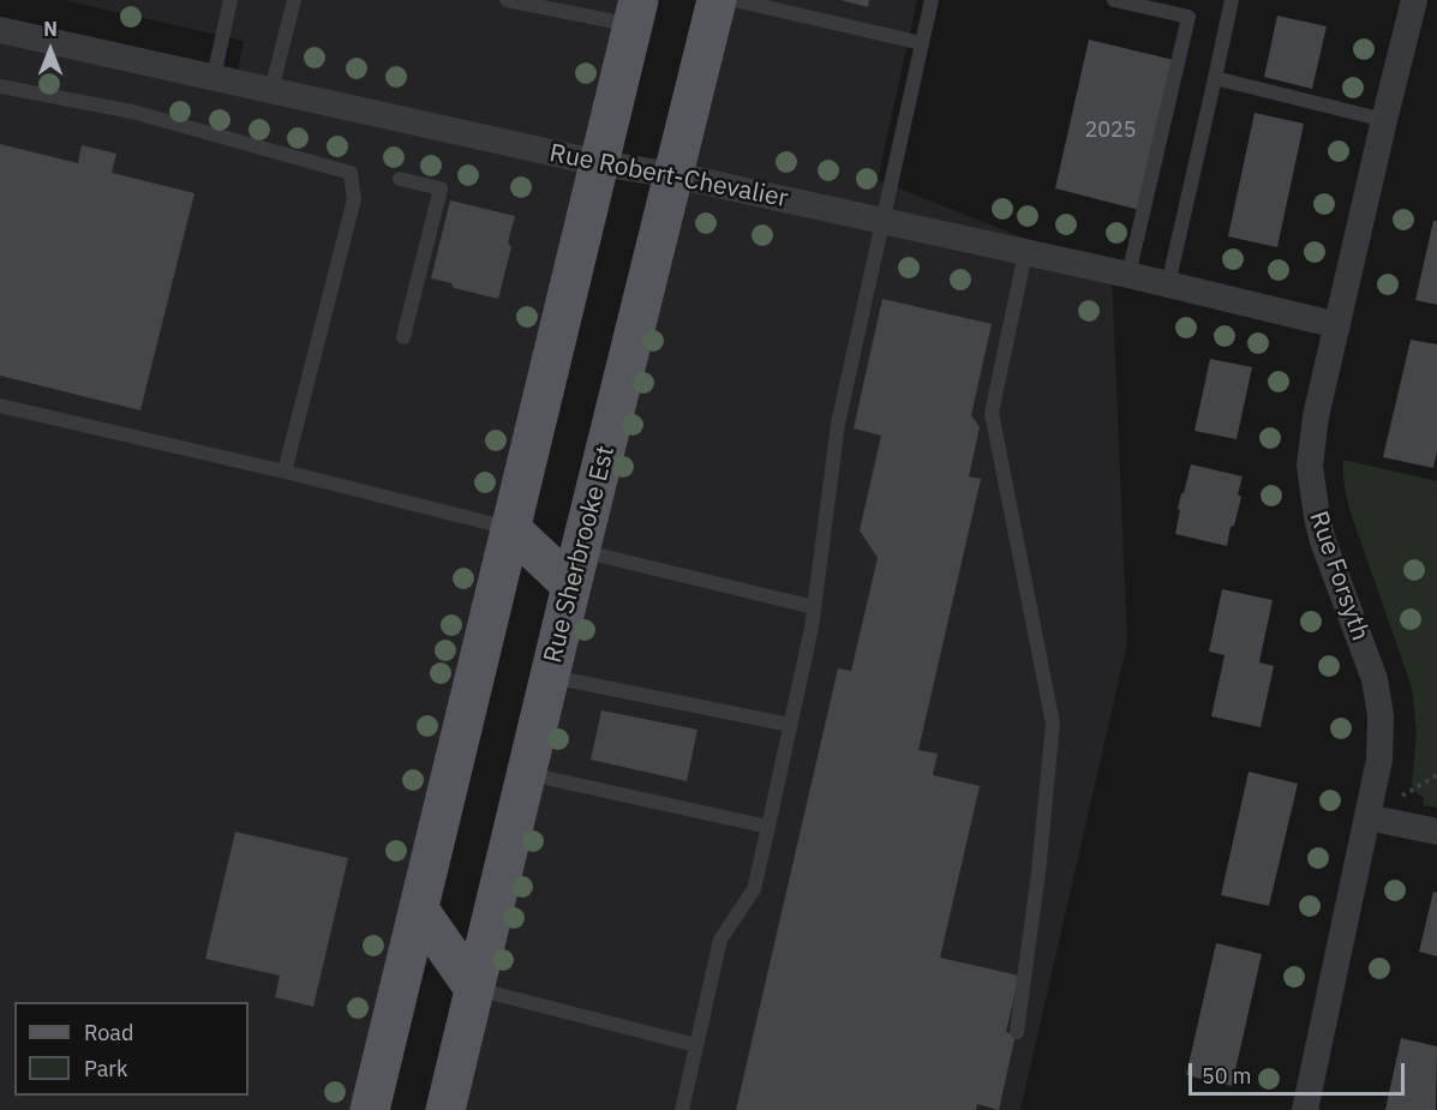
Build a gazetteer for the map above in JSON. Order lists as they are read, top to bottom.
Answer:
{
  "streets": {
    "main road": ["Rue Sherbrooke Est"],
    "street": ["Rue Robert-Chevalier", "Rue Forsyth"]
  },
  "crossings": [
    ["Rue Robert-Chevalier", "Rue Sherbrooke Est"],
    ["Rue Robert-Chevalier", "Rue Forsyth"]
  ],
  "house_numbers": ["2025"],
  "legend": ["Road", "Park"],
  "scale_bar": "50 m",
  "north": "top"
}
